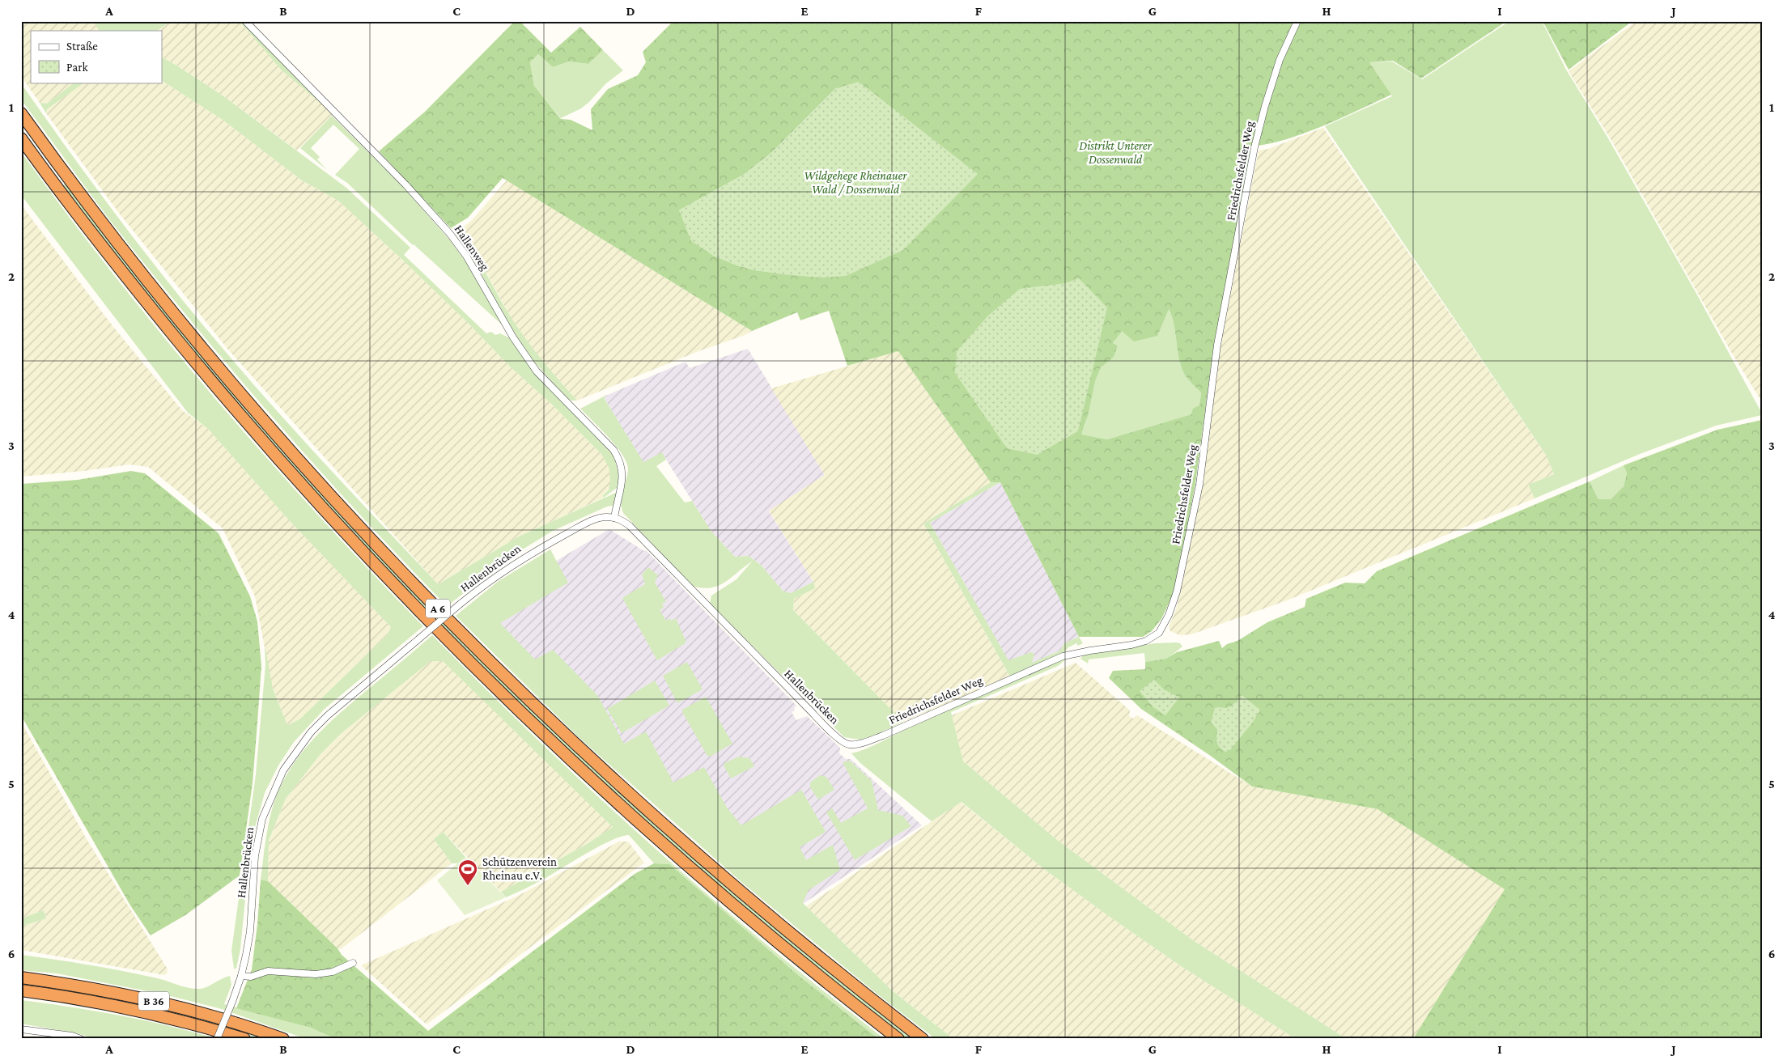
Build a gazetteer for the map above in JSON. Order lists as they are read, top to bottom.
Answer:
{
  "streets": {
    "highway": ["A 6", "B 36"],
    "street": ["Friedrichsfelder Weg", "Hallenweg", "Hallenbrücken"]
  },
  "crossings": [
    ["Friedrichsfelder Weg", "Hallenbrücken"],
    ["Hallenweg", "Hallenbrücken"]
  ],
  "parks": ["Distrikt Unterer Dossenwald", "Wildgehege Rheinauer Wald / Dossenwald"],
  "places": {
    "sports": ["Schützenverein Rheinau e.V."]
  },
  "legend": ["Straße", "Park"],
  "grid": {
    "columns": [
      "A",
      "B",
      "C",
      "D",
      "E",
      "F",
      "G",
      "H",
      "I",
      "J"
    ],
    "rows": [
      "1",
      "2",
      "3",
      "4",
      "5",
      "6"
    ]
  }
}
